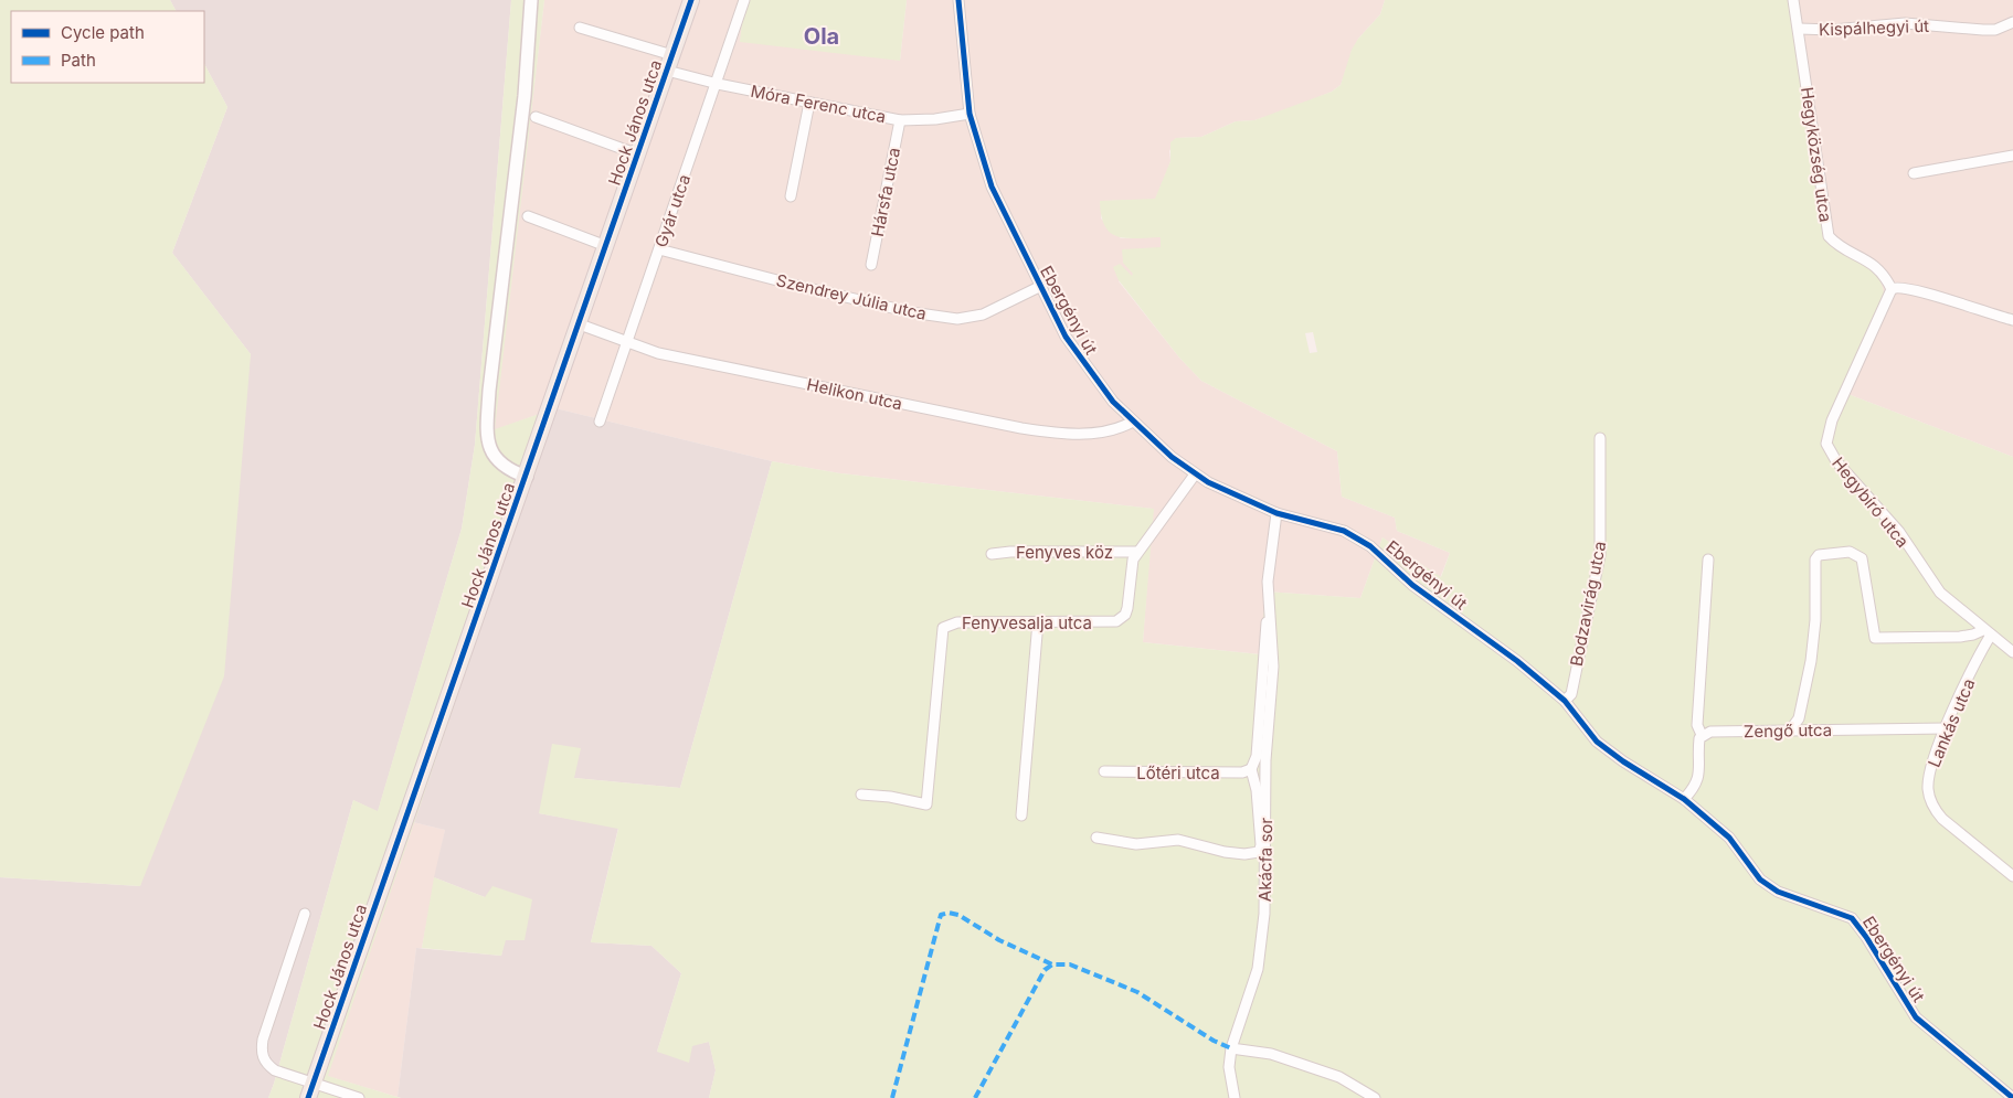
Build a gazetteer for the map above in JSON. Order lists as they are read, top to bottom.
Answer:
{
  "streets": {
    "main road": ["Hock János utca"],
    "street": [
      "Kispálhegyi út",
      "Móra Ferenc utca",
      "Hegyközség utca",
      "Hársfa utca",
      "Gyár utca",
      "Szendrey Júlia utca",
      "Ebergényi út",
      "Helikon utca",
      "Hegybíró utca",
      "Fenyves köz",
      "Bodzavirág utca",
      "Fenyvesalja utca",
      "Lankás utca",
      "Zengő utca",
      "Lőtéri utca",
      "Akácfa sor"
    ]
  },
  "crossings": [
    ["Kispálhegyi út", "Hegyközség utca"],
    ["Móra Ferenc utca", "Hock János utca"],
    ["Móra Ferenc utca", "Hársfa utca"],
    ["Móra Ferenc utca", "Gyár utca"],
    ["Móra Ferenc utca", "Ebergényi út"],
    ["Hock János utca", "Helikon utca"],
    ["Hegyközség utca", "Hegybíró utca"],
    ["Gyár utca", "Szendrey Júlia utca"],
    ["Gyár utca", "Helikon utca"],
    ["Szendrey Júlia utca", "Ebergényi út"],
    ["Ebergényi út", "Helikon utca"],
    ["Ebergényi út", "Bodzavirág utca"],
    ["Ebergényi út", "Fenyvesalja utca"],
    ["Ebergényi út", "Akácfa sor"],
    ["Hegybíró utca", "Lankás utca"],
    ["Fenyves köz", "Fenyvesalja utca"],
    ["Lankás utca", "Zengő utca"]
  ],
  "districts": ["Ola"],
  "legend": ["Cycle path", "Path"]
}
